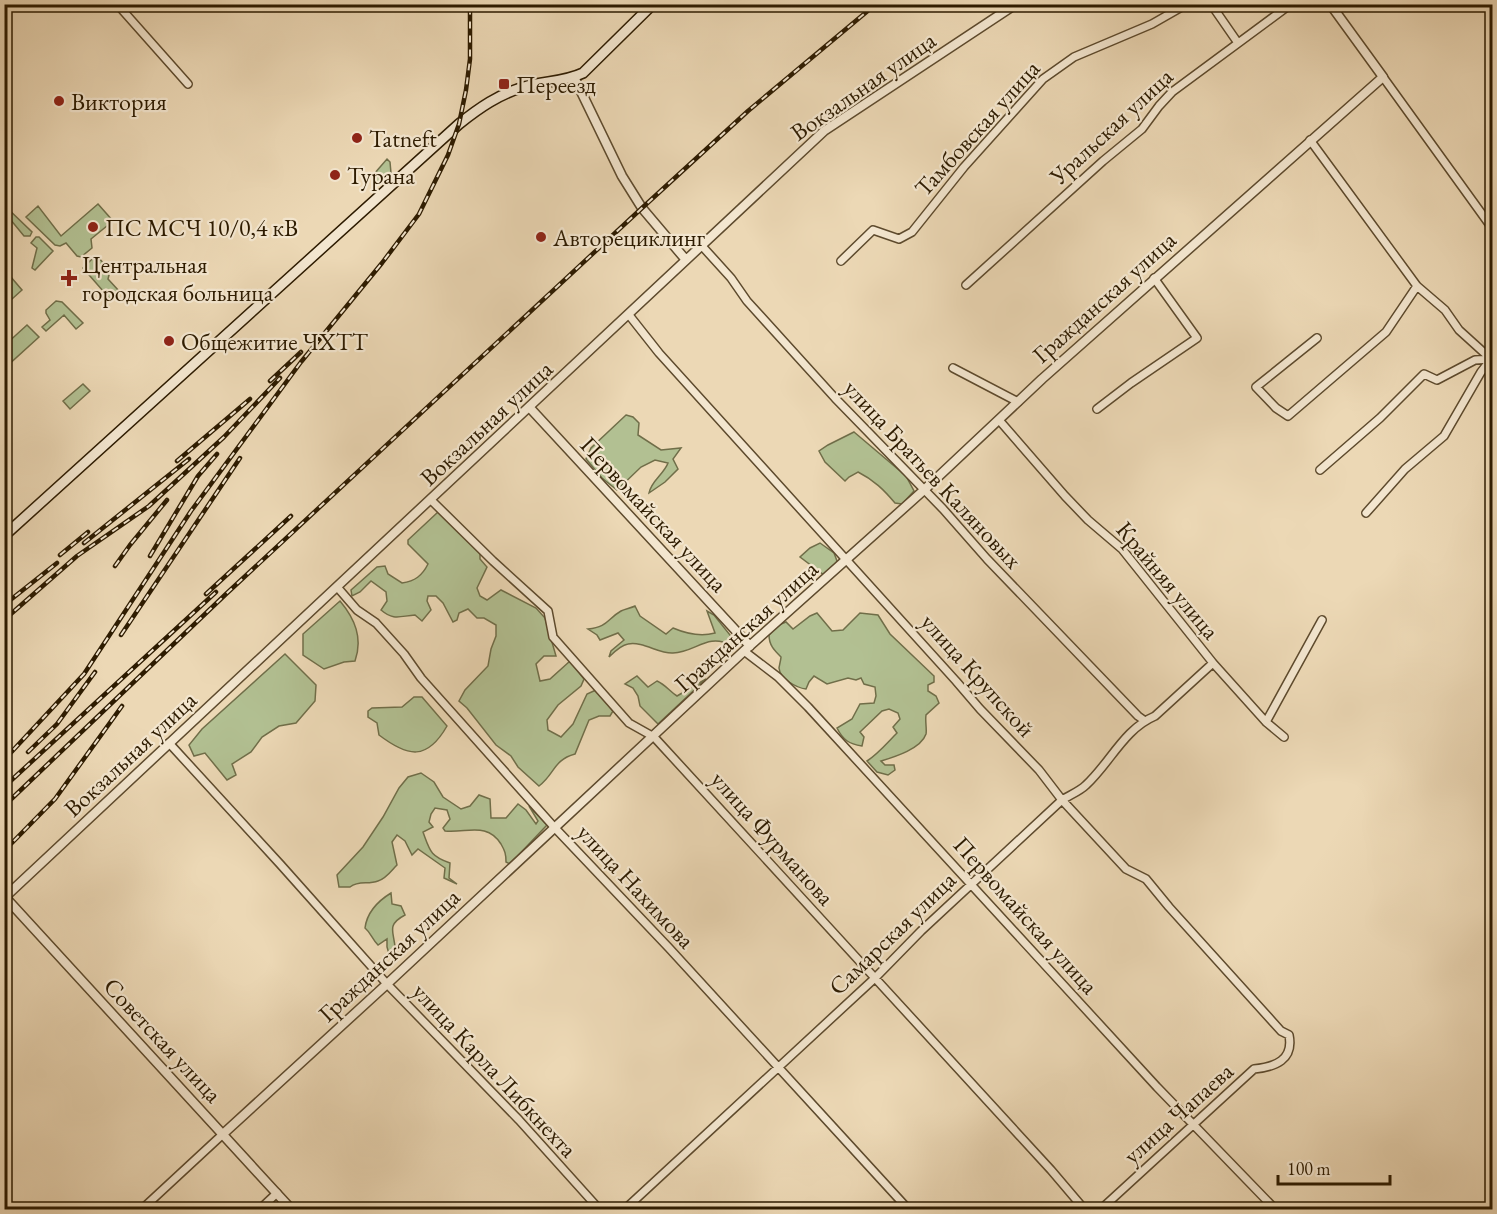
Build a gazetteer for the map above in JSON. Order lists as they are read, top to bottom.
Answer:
{
  "streets": {
    "street": [
      "Вокзальная улица",
      "Уральская улица",
      "Тамбовская улица",
      "Гражданская улица",
      "улица Братьев Каляновых",
      "Первомайская улица",
      "Крайняя улица",
      "улица Крупской",
      "улица Фурманова",
      "улица Нахимова",
      "Самарская улица",
      "Советская улица",
      "улица Карла Либкнехта",
      "улица Чапаева"
    ]
  },
  "crossings": [
    ["Вокзальная улица", "улица Братьев Каляновых"],
    ["Вокзальная улица", "Первомайская улица"],
    ["Вокзальная улица", "улица Крупской"],
    ["Вокзальная улица", "улица Фурманова"],
    ["Вокзальная улица", "улица Нахимова"],
    ["Вокзальная улица", "Советская улица"],
    ["Вокзальная улица", "улица Карла Либкнехта"],
    ["Гражданская улица", "улица Братьев Каляновых"],
    ["Гражданская улица", "Первомайская улица"],
    ["Гражданская улица", "Крайняя улица"],
    ["Гражданская улица", "улица Крупской"],
    ["Гражданская улица", "улица Фурманова"],
    ["Гражданская улица", "улица Нахимова"],
    ["Гражданская улица", "Советская улица"],
    ["Гражданская улица", "улица Карла Либкнехта"],
    ["улица Братьев Каляновых", "Самарская улица"],
    ["Первомайская улица", "Самарская улица"],
    ["Первомайская улица", "улица Чапаева"],
    ["Крайняя улица", "Самарская улица"],
    ["улица Крупской", "Самарская улица"],
    ["улица Крупской", "улица Чапаева"],
    ["улица Фурманова", "Самарская улица"],
    ["улица Нахимова", "Самарская улица"]
  ],
  "places": {
    "transit": ["Переезд"],
    "other": [
      "Виктория",
      "Tatneft",
      "Турана",
      "ПС МСЧ 10/0,4 кВ",
      "Авторециклинг",
      "Общежитие ЧХТТ"
    ],
    "health": ["Центральная городская больница"]
  },
  "scale_bar": "100 m"
}
